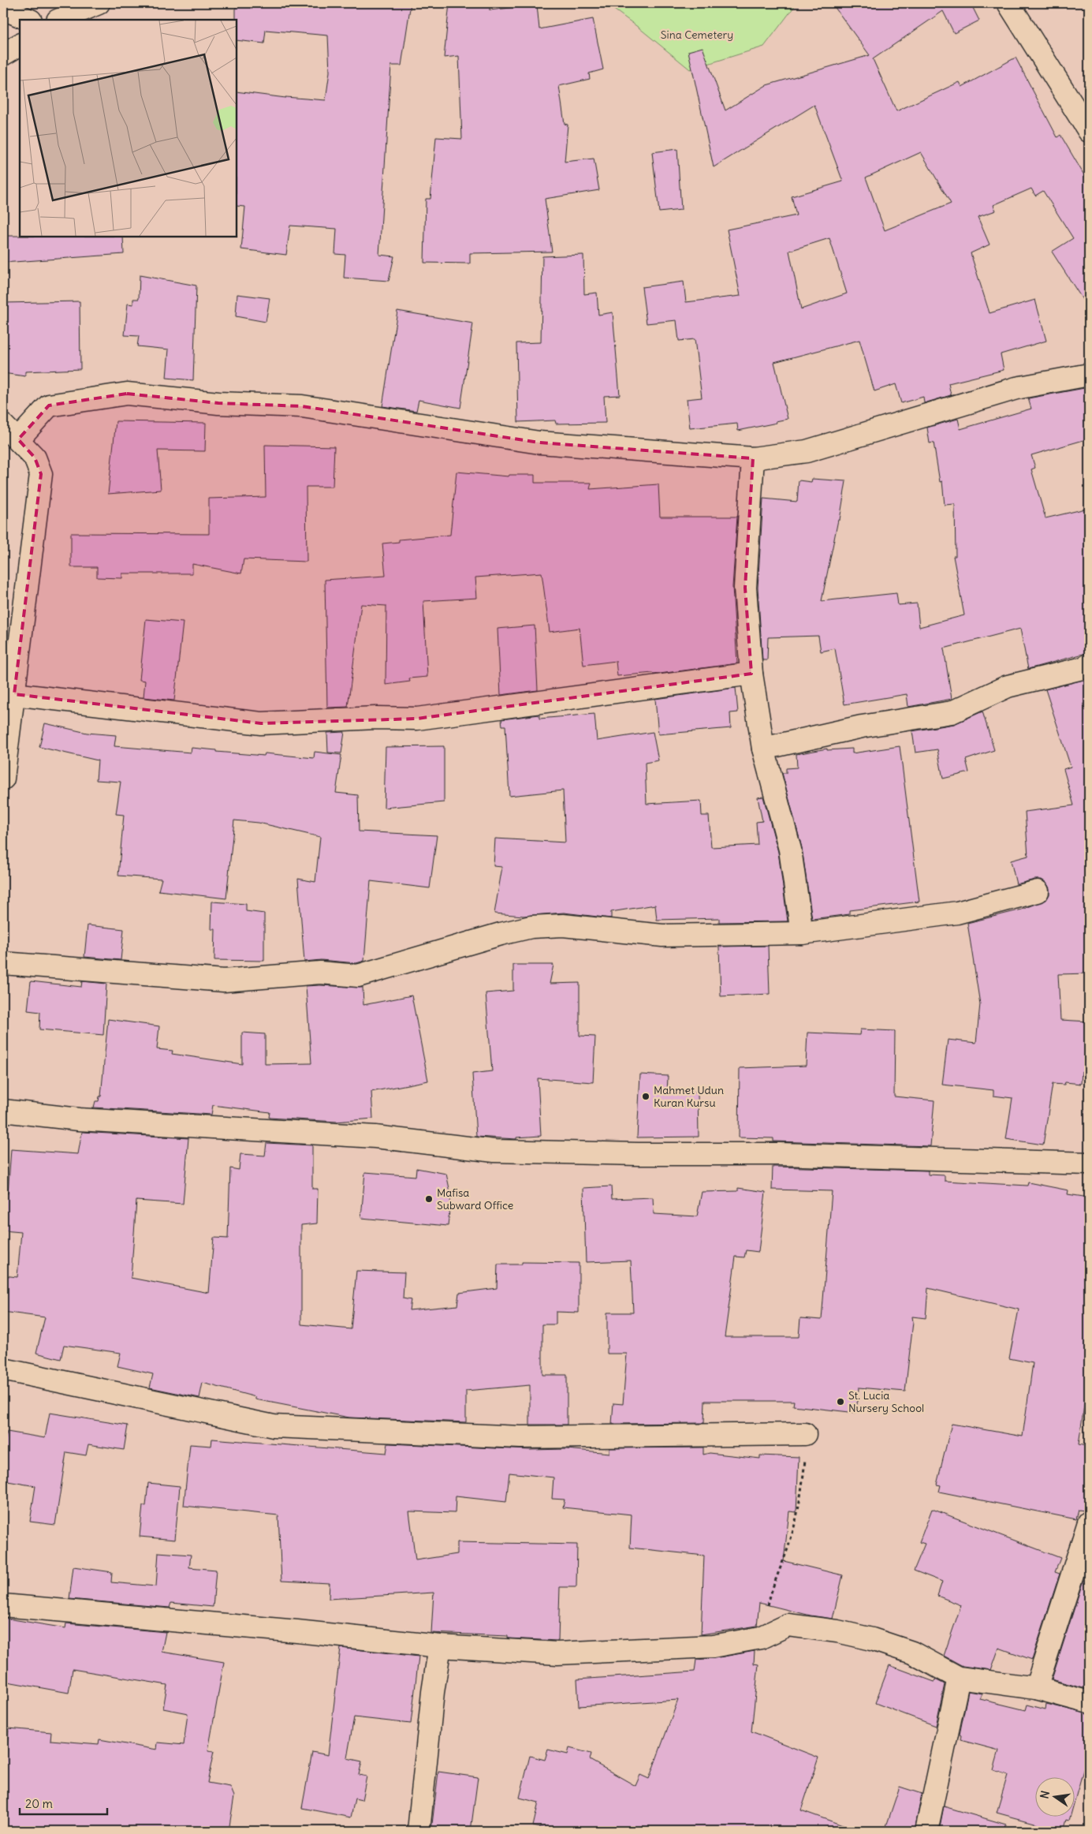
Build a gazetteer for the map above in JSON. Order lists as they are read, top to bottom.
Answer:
{
  "parks": ["Sina Cemetery"],
  "places": ["Mahmet Udun Kuran Kursu", "Mafisa Subward Office", "St. Lucia Nursery School"],
  "scale_bar": "20 m",
  "north": "left"
}
